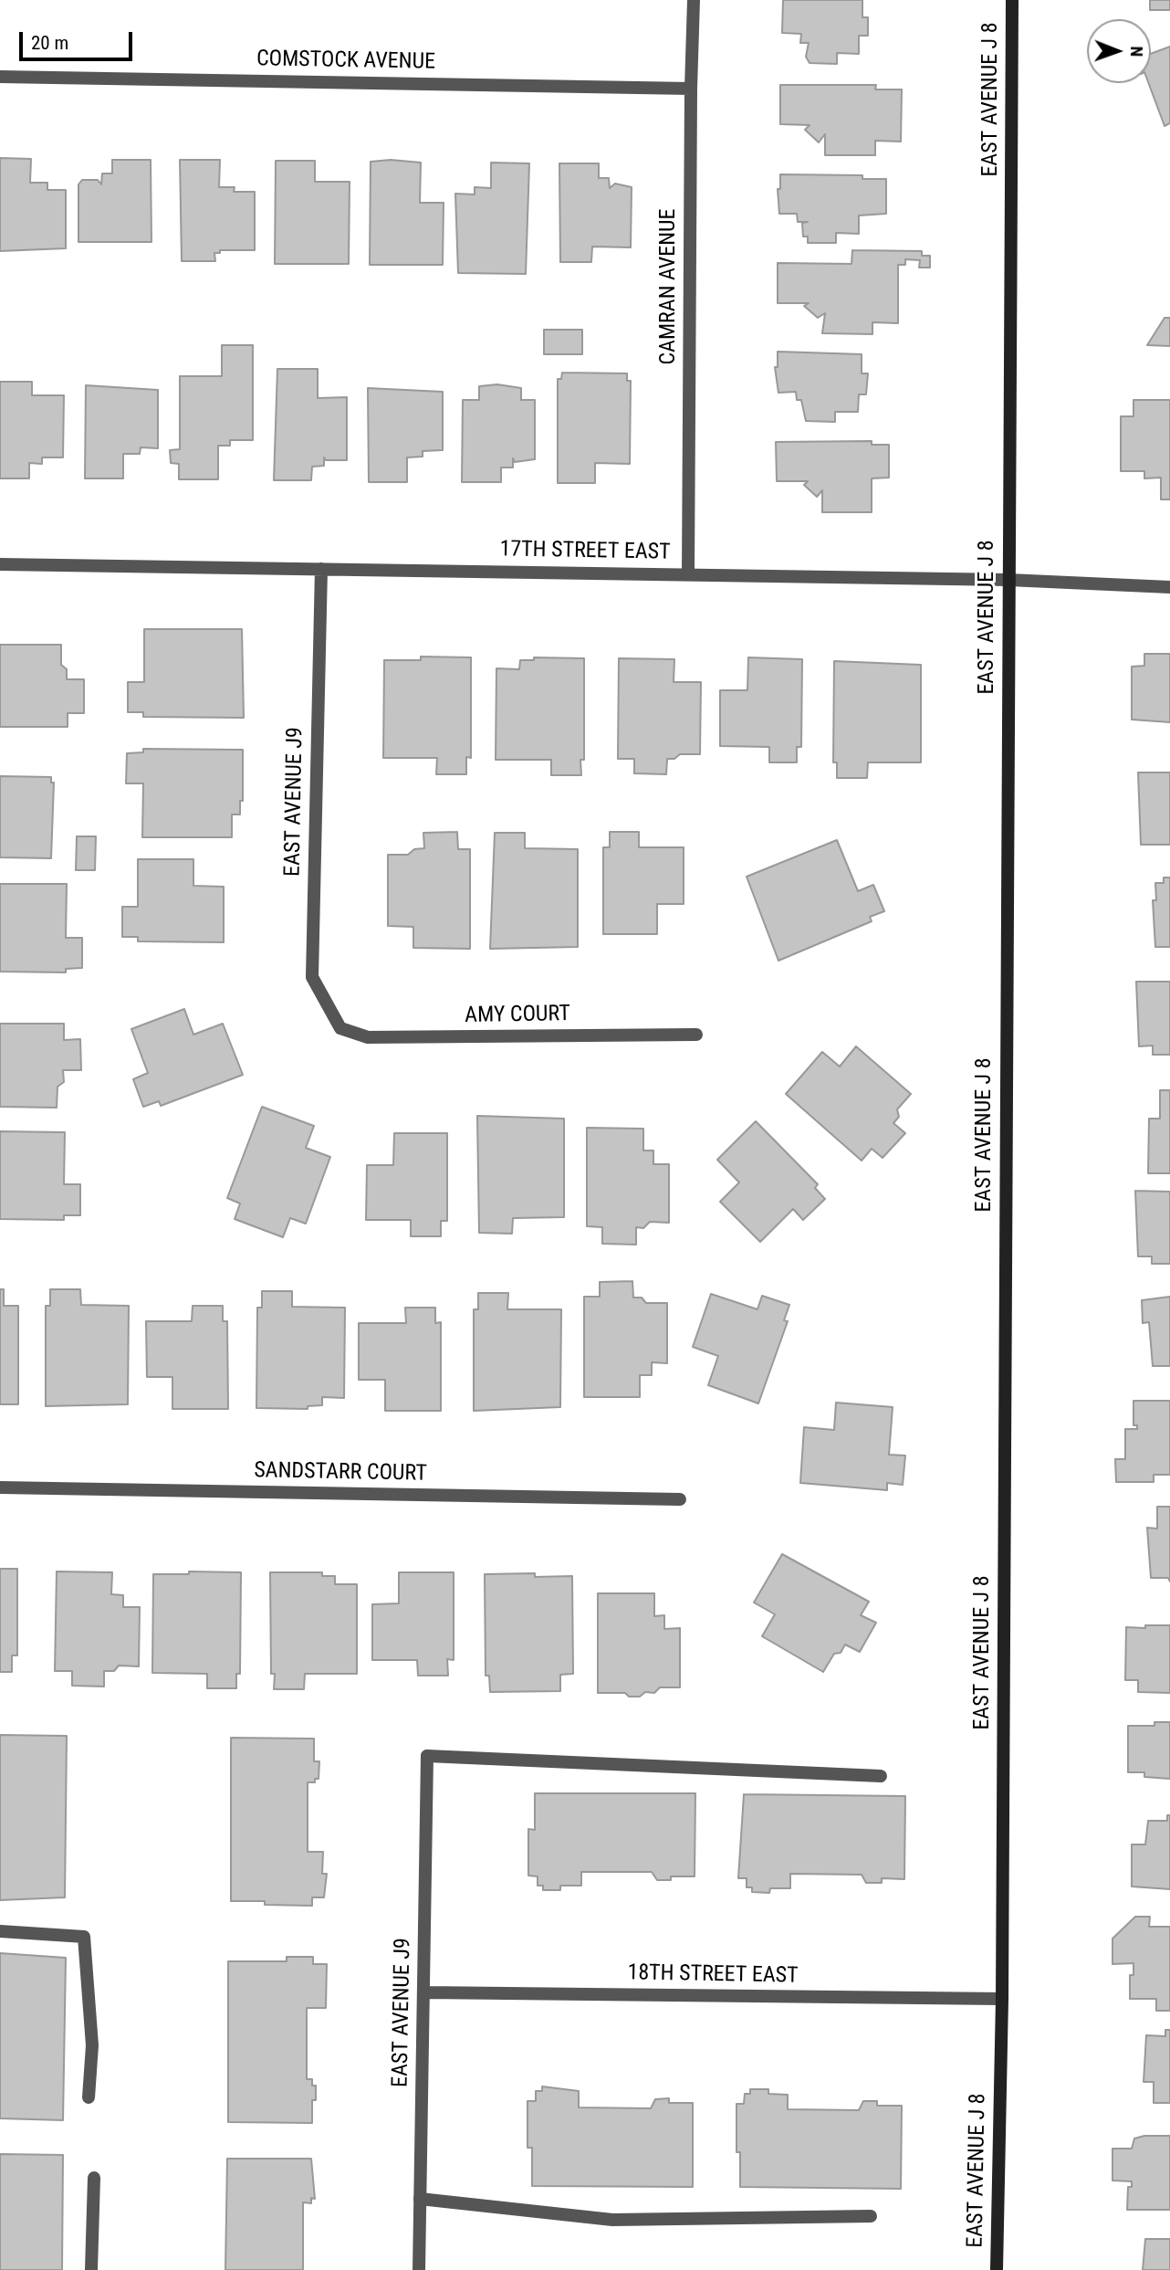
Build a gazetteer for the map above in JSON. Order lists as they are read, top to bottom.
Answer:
{
  "streets": {
    "street": [
      "COMSTOCK AVENUE",
      "EAST AVENUE J 8",
      "CAMRAN AVENUE",
      "17TH STREET EAST",
      "EAST AVENUE J9",
      "AMY COURT",
      "SANDSTARR COURT",
      "18TH STREET EAST"
    ]
  },
  "crossings": [
    ["COMSTOCK AVENUE", "CAMRAN AVENUE"],
    ["EAST AVENUE J 8", "17TH STREET EAST"],
    ["EAST AVENUE J 8", "18TH STREET EAST"],
    ["CAMRAN AVENUE", "17TH STREET EAST"],
    ["17TH STREET EAST", "EAST AVENUE J9"],
    ["EAST AVENUE J9", "AMY COURT"],
    ["EAST AVENUE J9", "18TH STREET EAST"]
  ],
  "scale_bar": "20 m",
  "north": "right"
}
